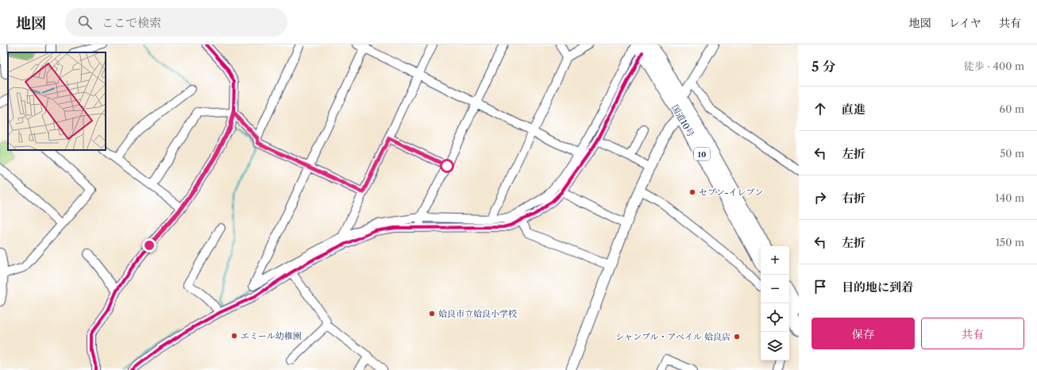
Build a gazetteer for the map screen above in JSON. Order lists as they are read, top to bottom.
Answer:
{
  "streets": {
    "highway": ["国道10号", "10"]
  },
  "places": [
    "セブン-イレブン",
    "姶良市立姶良小学校",
    "エミール幼稚園",
    "シャンブル・アベイル 姶良店"
  ],
  "page": {
    "header": "地図",
    "search": "ここで検索",
    "nav": ["地図", "レイヤ", "共有"],
    "heading": ["5 分", "徒歩 · 400 m"],
    "list": [
      ["直進", "60 m"],
      ["左折", "50 m"],
      ["右折", "140 m"],
      ["左折", "150 m"],
      "目的地に到着"
    ],
    "map_buttons": ["+", "−"],
    "buttons": ["保存", "共有"]
  }
}
